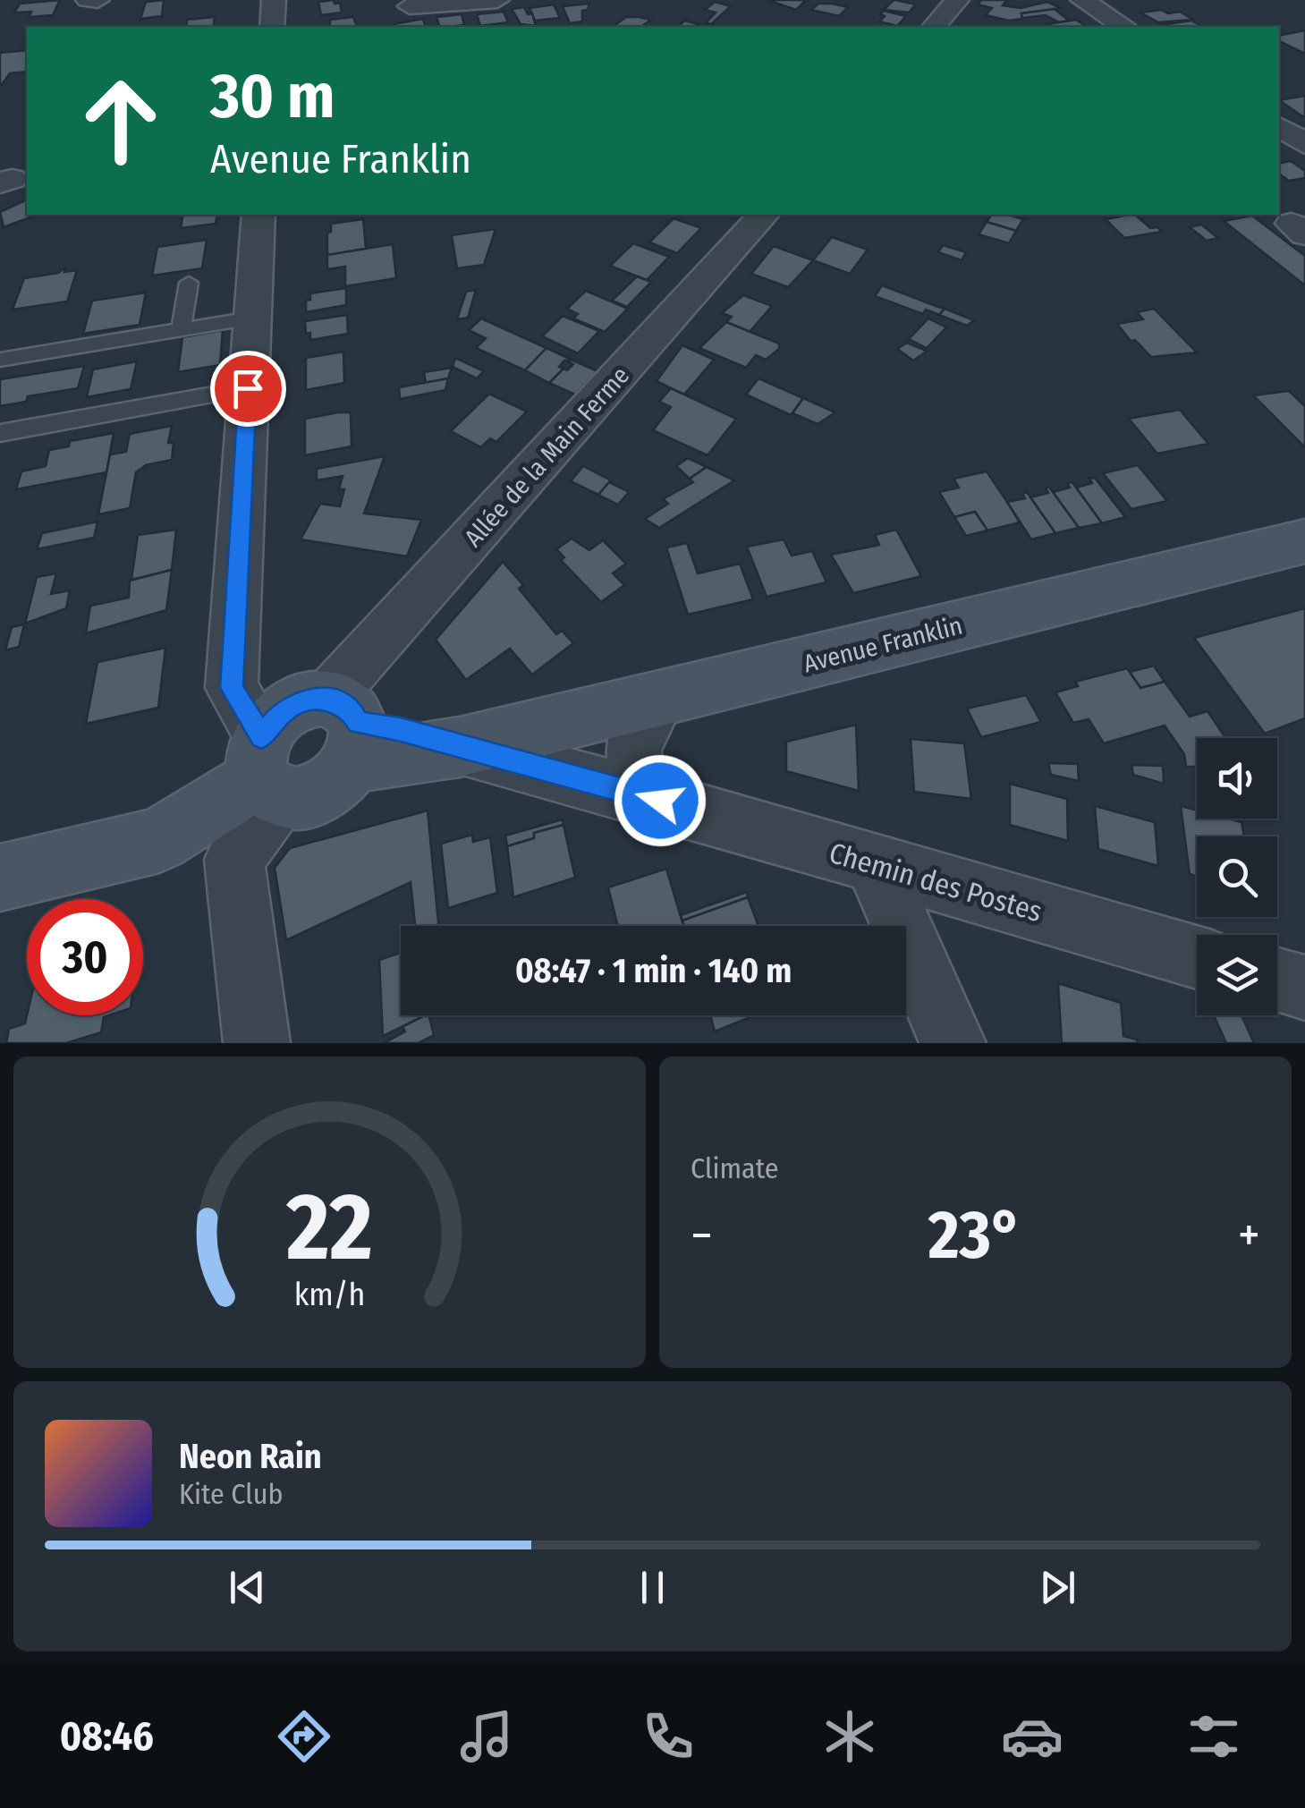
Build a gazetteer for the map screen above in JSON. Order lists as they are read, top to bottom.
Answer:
{
  "streets": {
    "street": ["Allée de la Main Ferme", "Avenue Franklin", "Chemin des Postes"]
  },
  "crossings": [
    ["Allée de la Main Ferme", "Avenue Franklin"],
    ["Avenue Franklin", "Chemin des Postes"]
  ],
  "page": {
    "turn": ["30 m", "Avenue Franklin"],
    "limit": "30",
    "trip": "08:47 · 1 min · 140 m",
    "tile": "Climate",
    "heat": ["−", "23°", "+"],
    "song": ["Neon Rain", "Kite Club"],
    "tabs": "08:46",
    "gauge": ["22", "km/h"]
  }
}
